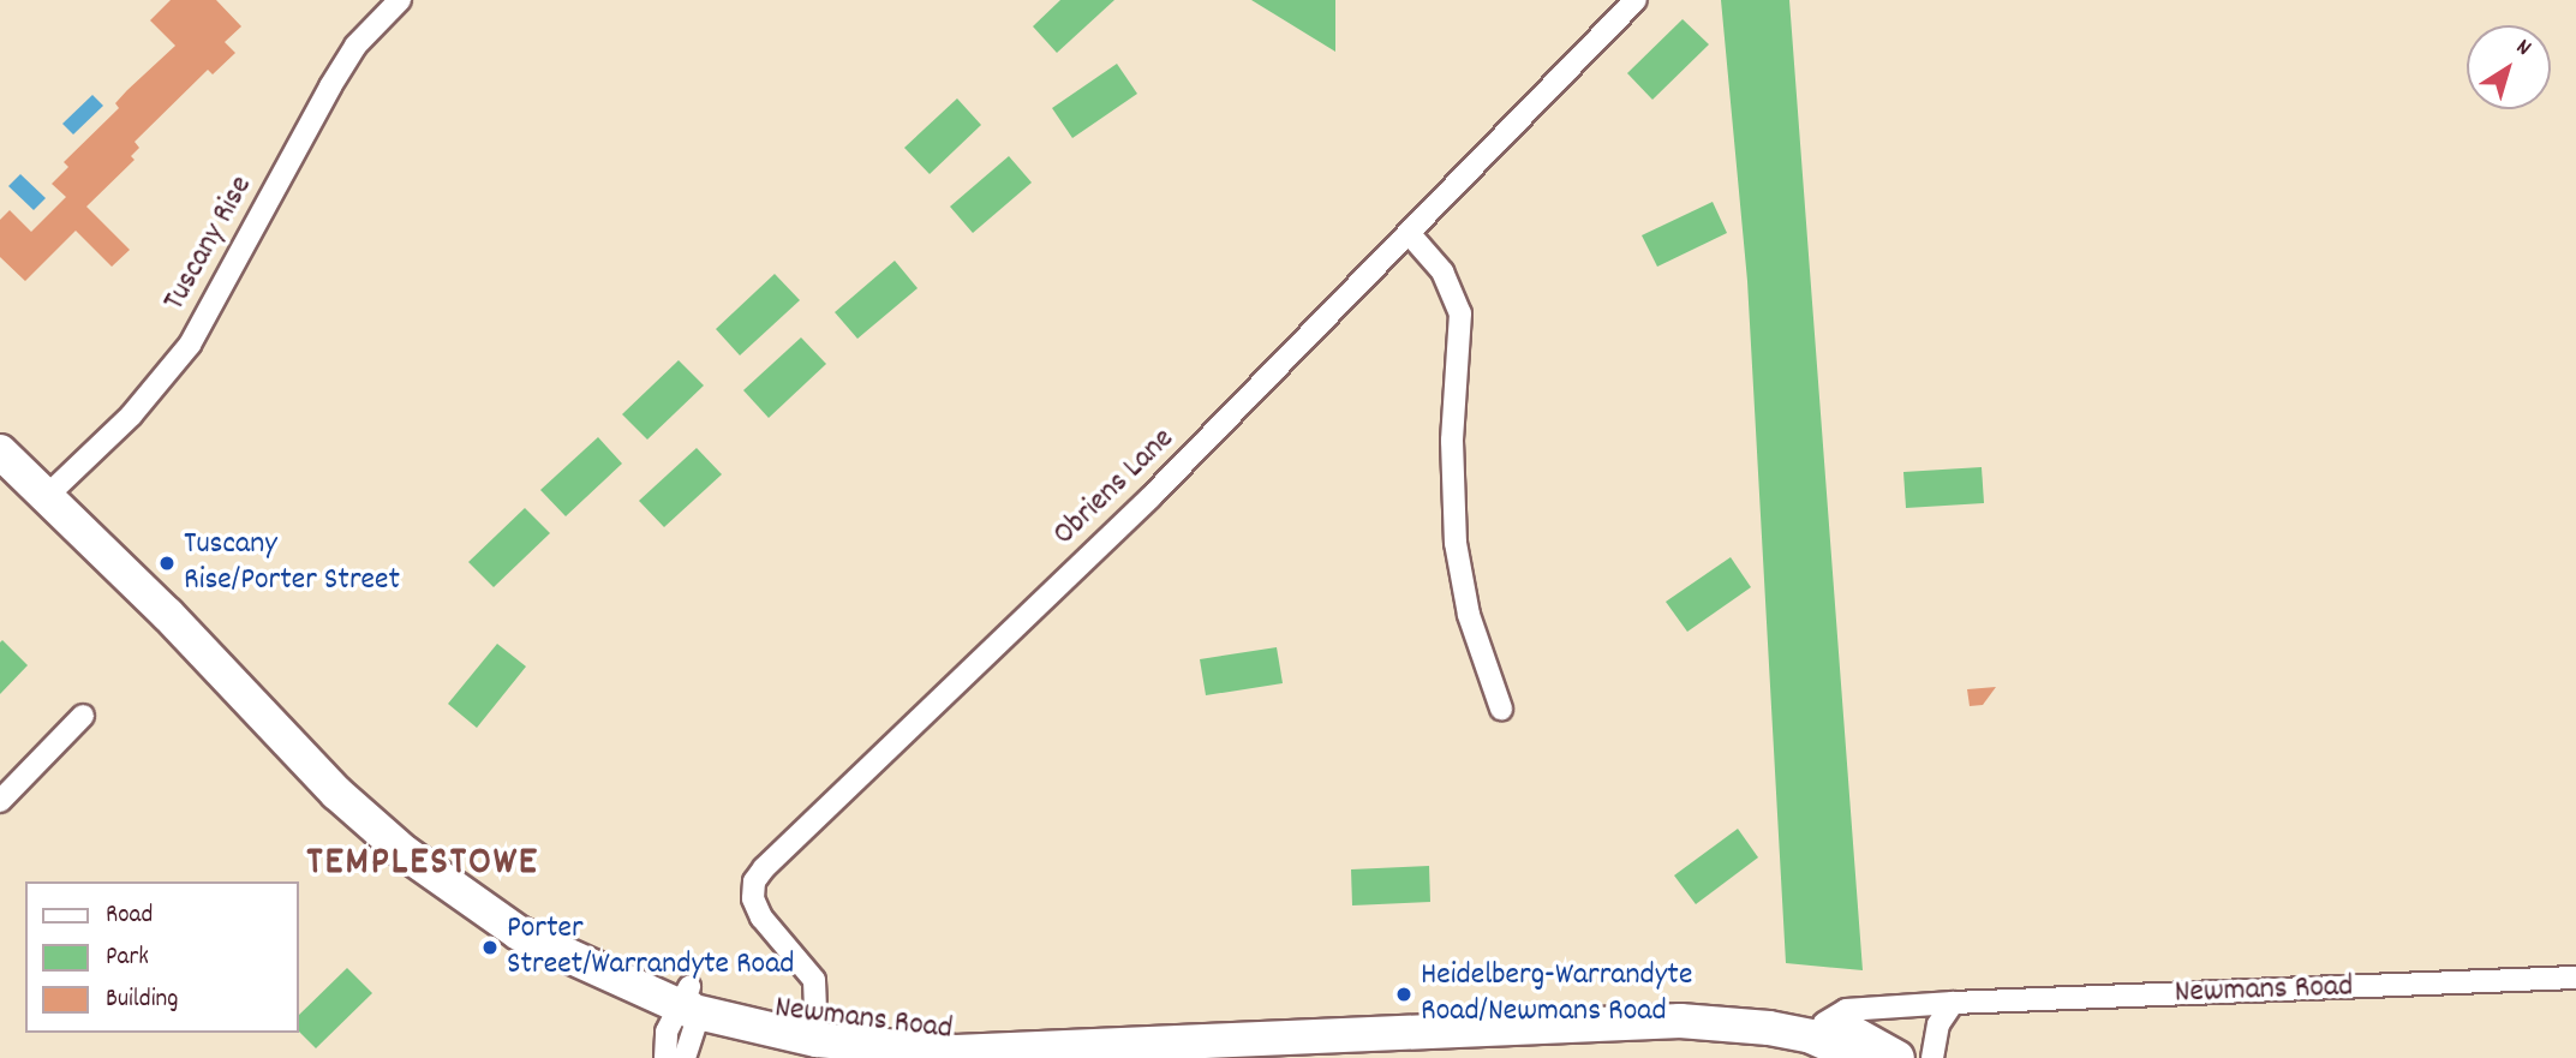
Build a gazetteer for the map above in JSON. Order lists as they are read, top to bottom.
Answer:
{
  "streets": {
    "main road": ["Newmans Road"],
    "street": ["Tuscany Rise", "Obriens Lane"]
  },
  "crossings": [
    ["Tuscany Rise", "Newmans Road"],
    ["Obriens Lane", "Newmans Road"]
  ],
  "districts": ["TEMPLESTOWE"],
  "places": ["Tuscany Rise/Porter Street", "Porter Street/Warrandyte Road", "Heidelberg-Warrandyte Road/Newmans Road"],
  "legend": ["Road", "Park", "Building"],
  "north": "top right"
}
